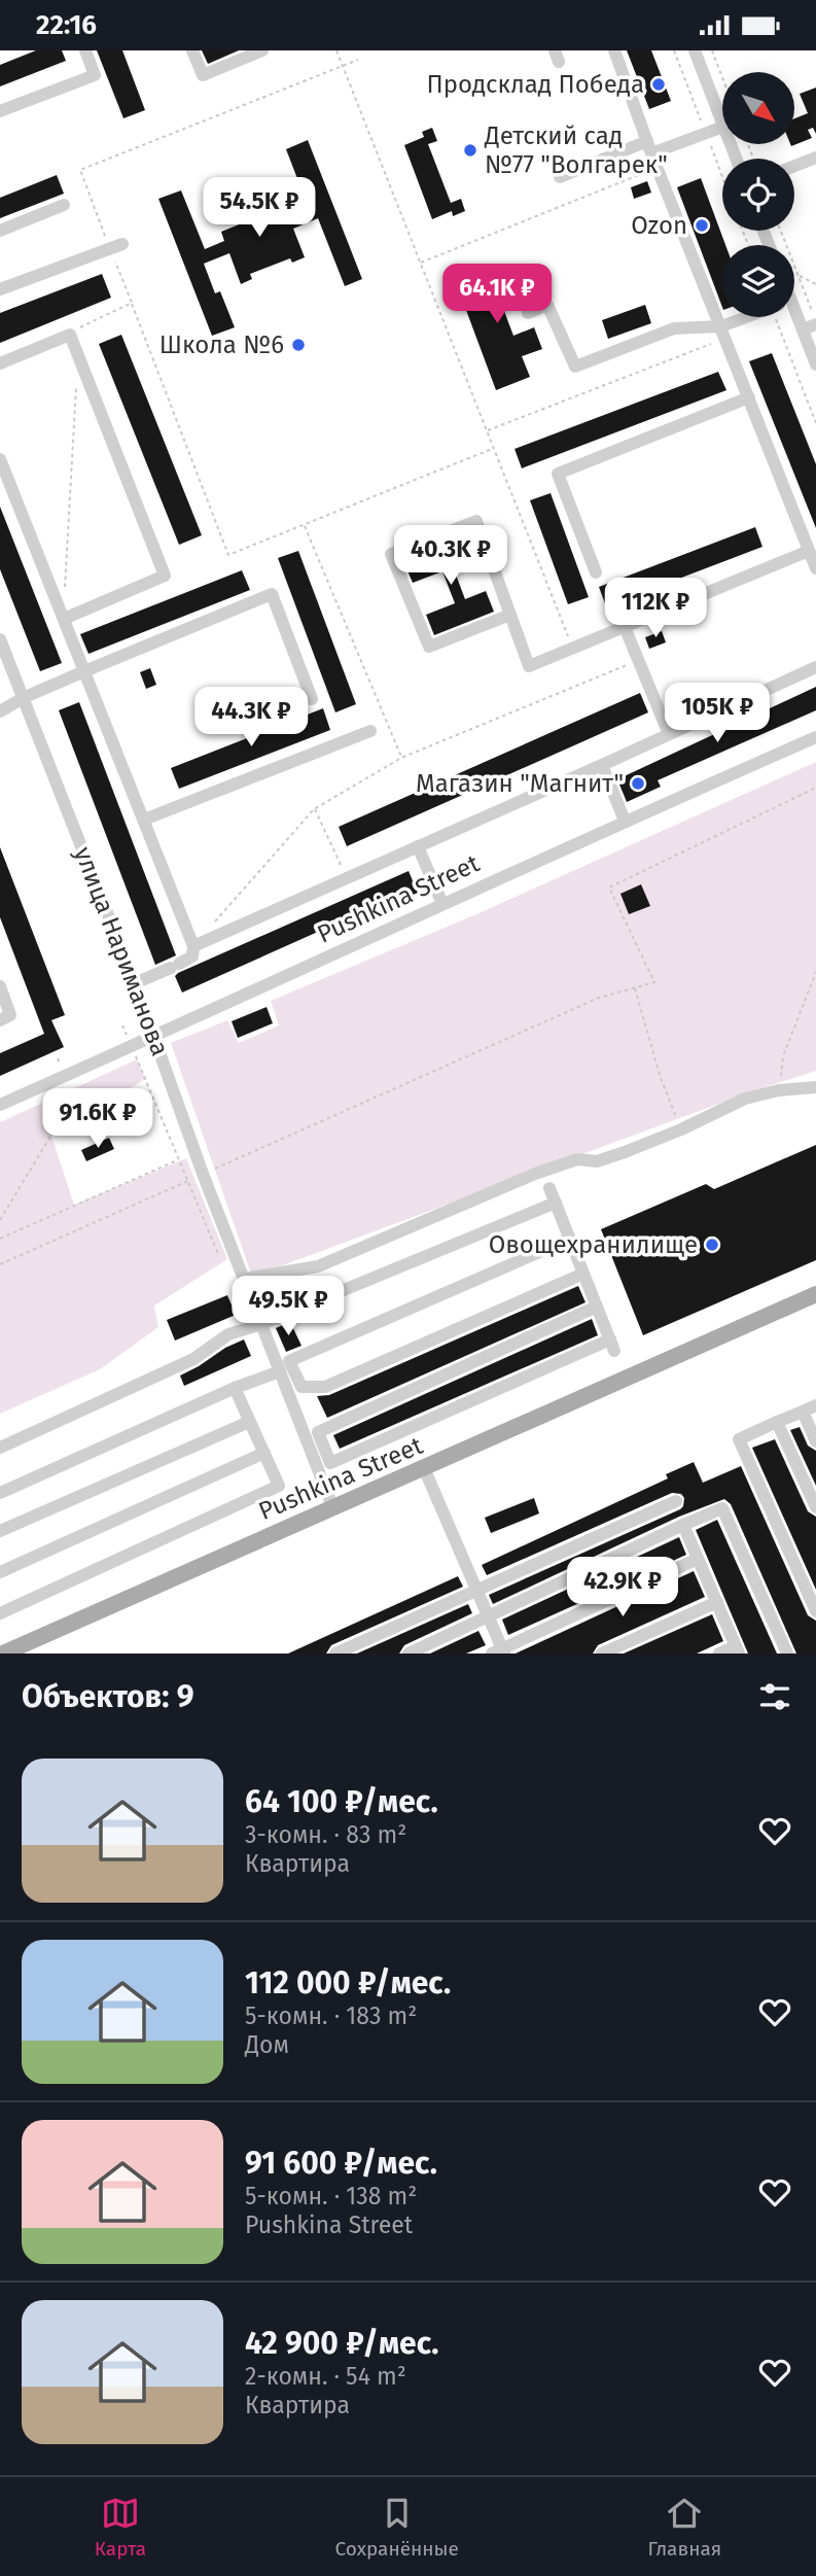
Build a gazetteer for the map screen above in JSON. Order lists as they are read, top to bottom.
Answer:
{
  "streets": {
    "main road": ["Pushkina Street"],
    "street": ["улица Нариманова"]
  },
  "crossings": [
    ["Pushkina Street", "улица Нариманова"]
  ],
  "places": [
    "Продсклад Победа",
    "Детский сад №77 \"Волгарек\"",
    "Ozon",
    "Школа №6",
    "Магазин \"Магнит\"",
    "Овощехранилище"
  ],
  "north": "bottom right",
  "page": {
    "status": "22:16",
    "price": [
      "54.5K ₽",
      "64.1K ₽",
      "40.3K ₽",
      "112K ₽",
      "105K ₽",
      "44.3K ₽",
      "91.6K ₽",
      "49.5K ₽",
      "42.9K ₽"
    ],
    "heading": "Объектов: 9",
    "list": [
      {
        "name": "64 100 ₽/мес.",
        "note": "3-комн. · 83 m² · Квартира"
      },
      {
        "name": "112 000 ₽/мес.",
        "note": "5-комн. · 183 m² · Дом"
      },
      {
        "name": "91 600 ₽/мес.",
        "note": "5-комн. · 138 m² · Pushkina Street"
      },
      {
        "name": "42 900 ₽/мес.",
        "note": "2-комн. · 54 m² · Квартира"
      }
    ],
    "tabs": ["Карта", "Сохранённые", "Главная"]
  }
}
